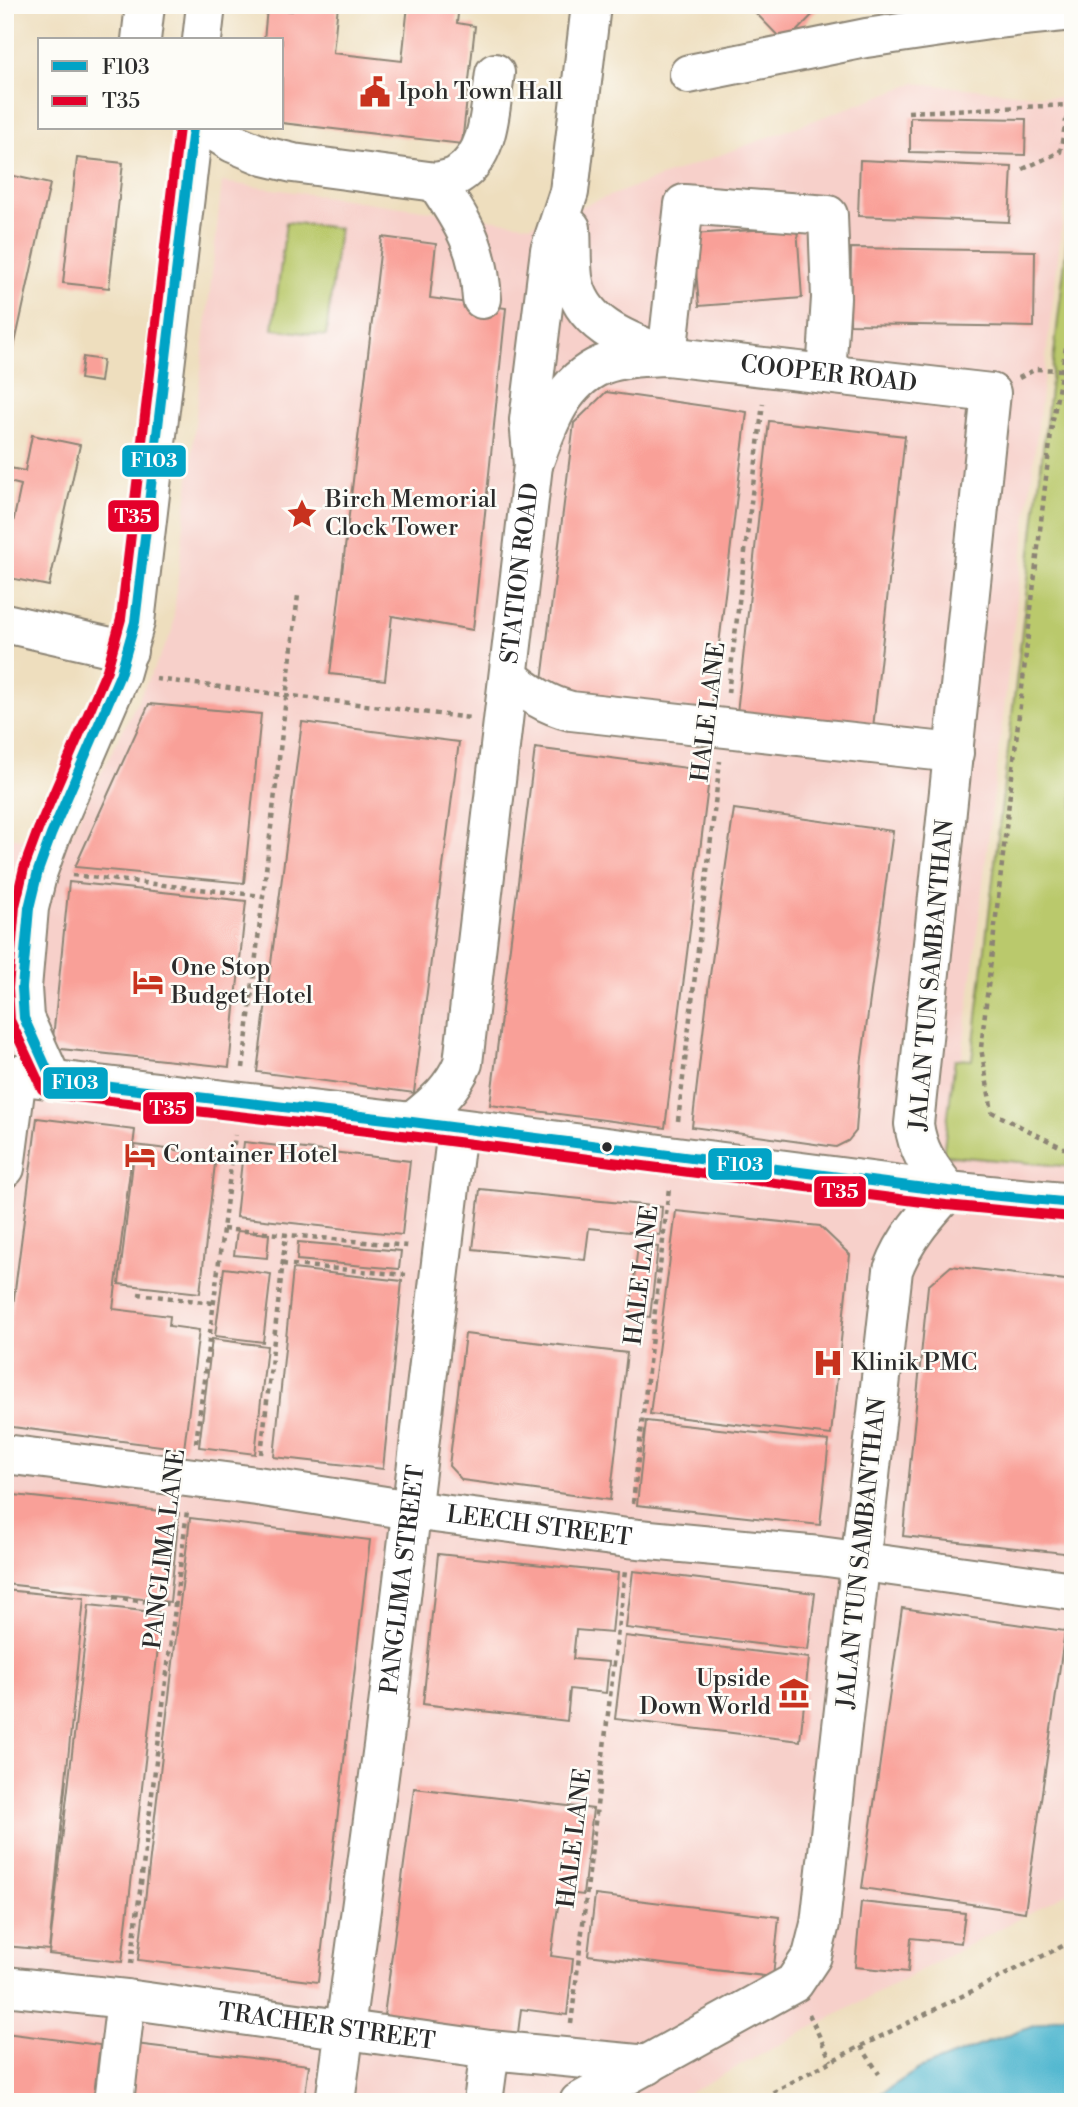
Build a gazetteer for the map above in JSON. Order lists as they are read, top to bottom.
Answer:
{
  "streets": {
    "street": [
      "COOPER ROAD",
      "STATION ROAD",
      "JALAN TUN SAMBANTHAN",
      "LEECH STREET",
      "PANGLIMA STREET",
      "TRACHER STREET"
    ],
    "path": ["HALE LANE", "PANGLIMA LANE"]
  },
  "crossings": [
    ["COOPER ROAD", "STATION ROAD"],
    ["COOPER ROAD", "HALE LANE"],
    ["COOPER ROAD", "JALAN TUN SAMBANTHAN"],
    ["HALE LANE", "LEECH STREET"],
    ["HALE LANE", "TRACHER STREET"],
    ["JALAN TUN SAMBANTHAN", "LEECH STREET"],
    ["JALAN TUN SAMBANTHAN", "TRACHER STREET"],
    ["LEECH STREET", "PANGLIMA LANE"],
    ["LEECH STREET", "PANGLIMA STREET"],
    ["PANGLIMA LANE", "TRACHER STREET"],
    ["PANGLIMA STREET", "TRACHER STREET"]
  ],
  "places": {
    "public building": ["Ipoh Town Hall"],
    "place": ["Birch Memorial Clock Tower"],
    "hotel": ["One Stop Budget Hotel", "Container Hotel"],
    "hospital": ["Klinik PMC"],
    "museum": ["Upside Down World"]
  },
  "lines": ["transit line F103", "transit line T35"],
  "legend": ["F103", "T35"]
}
